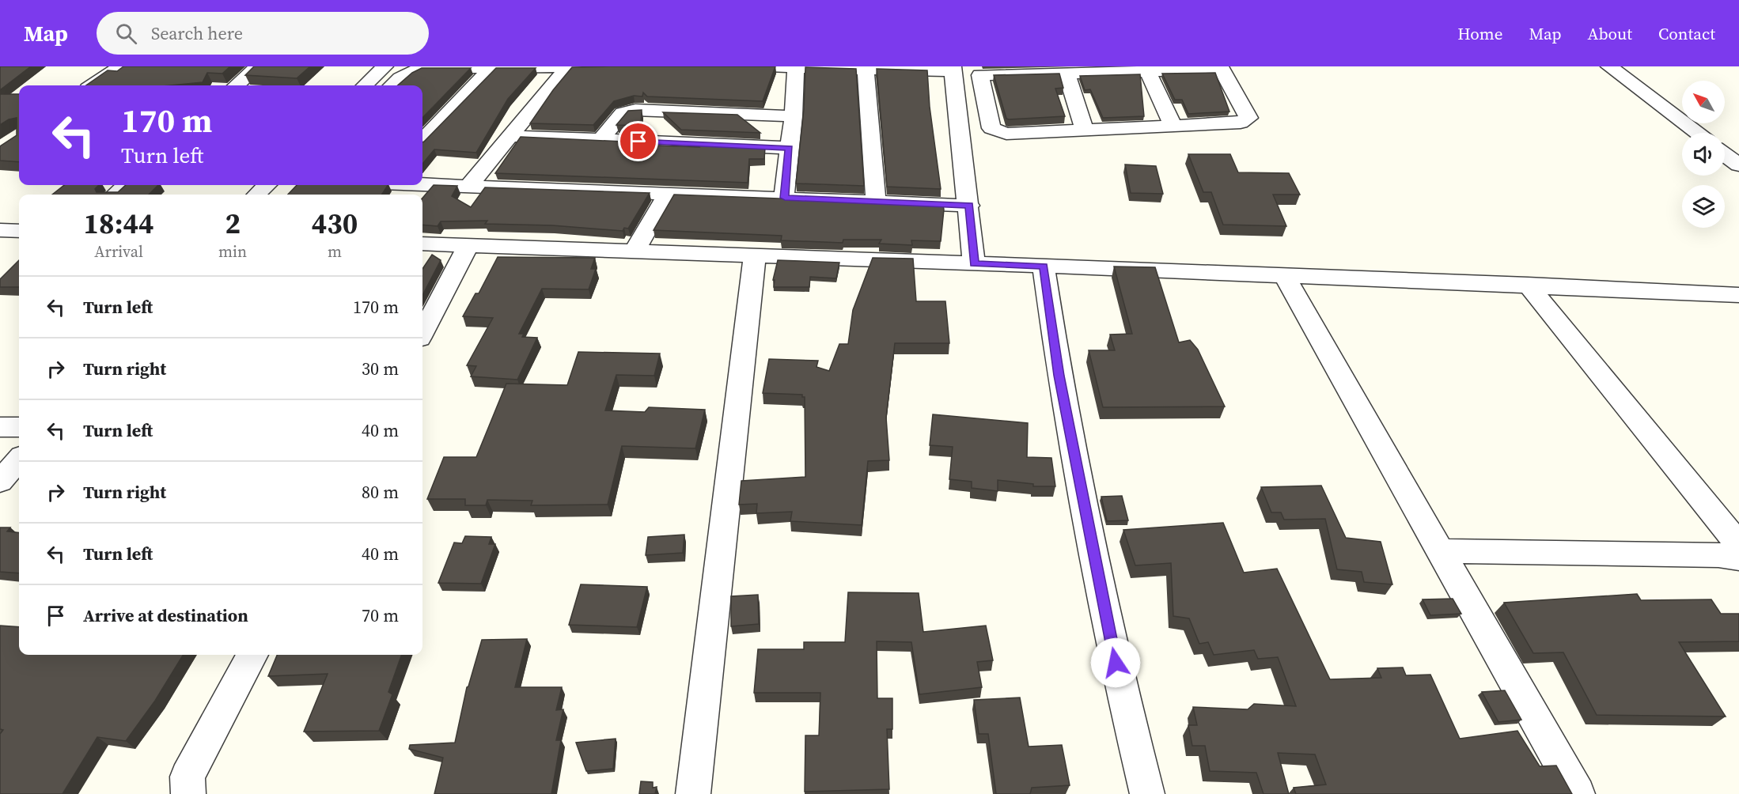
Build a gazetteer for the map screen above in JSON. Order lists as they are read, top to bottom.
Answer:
{
  "north": "top left",
  "page": {
    "header": "Map",
    "search": "Search here",
    "nav": [
      "Home",
      "Map",
      "About",
      "Contact"
    ],
    "turn": ["170 m", "Turn left"],
    "eta": [
      "18:44",
      "Arrival",
      "2",
      "min",
      "430",
      "m"
    ],
    "list": [
      {
        "name": "Turn left",
        "value": "170 m"
      },
      {
        "name": "Turn right",
        "value": "30 m"
      },
      {
        "name": "Turn left",
        "value": "40 m"
      },
      {
        "name": "Turn right",
        "value": "80 m"
      },
      {
        "name": "Turn left",
        "value": "40 m"
      },
      {
        "name": "Arrive at destination",
        "value": "70 m"
      }
    ]
  }
}
